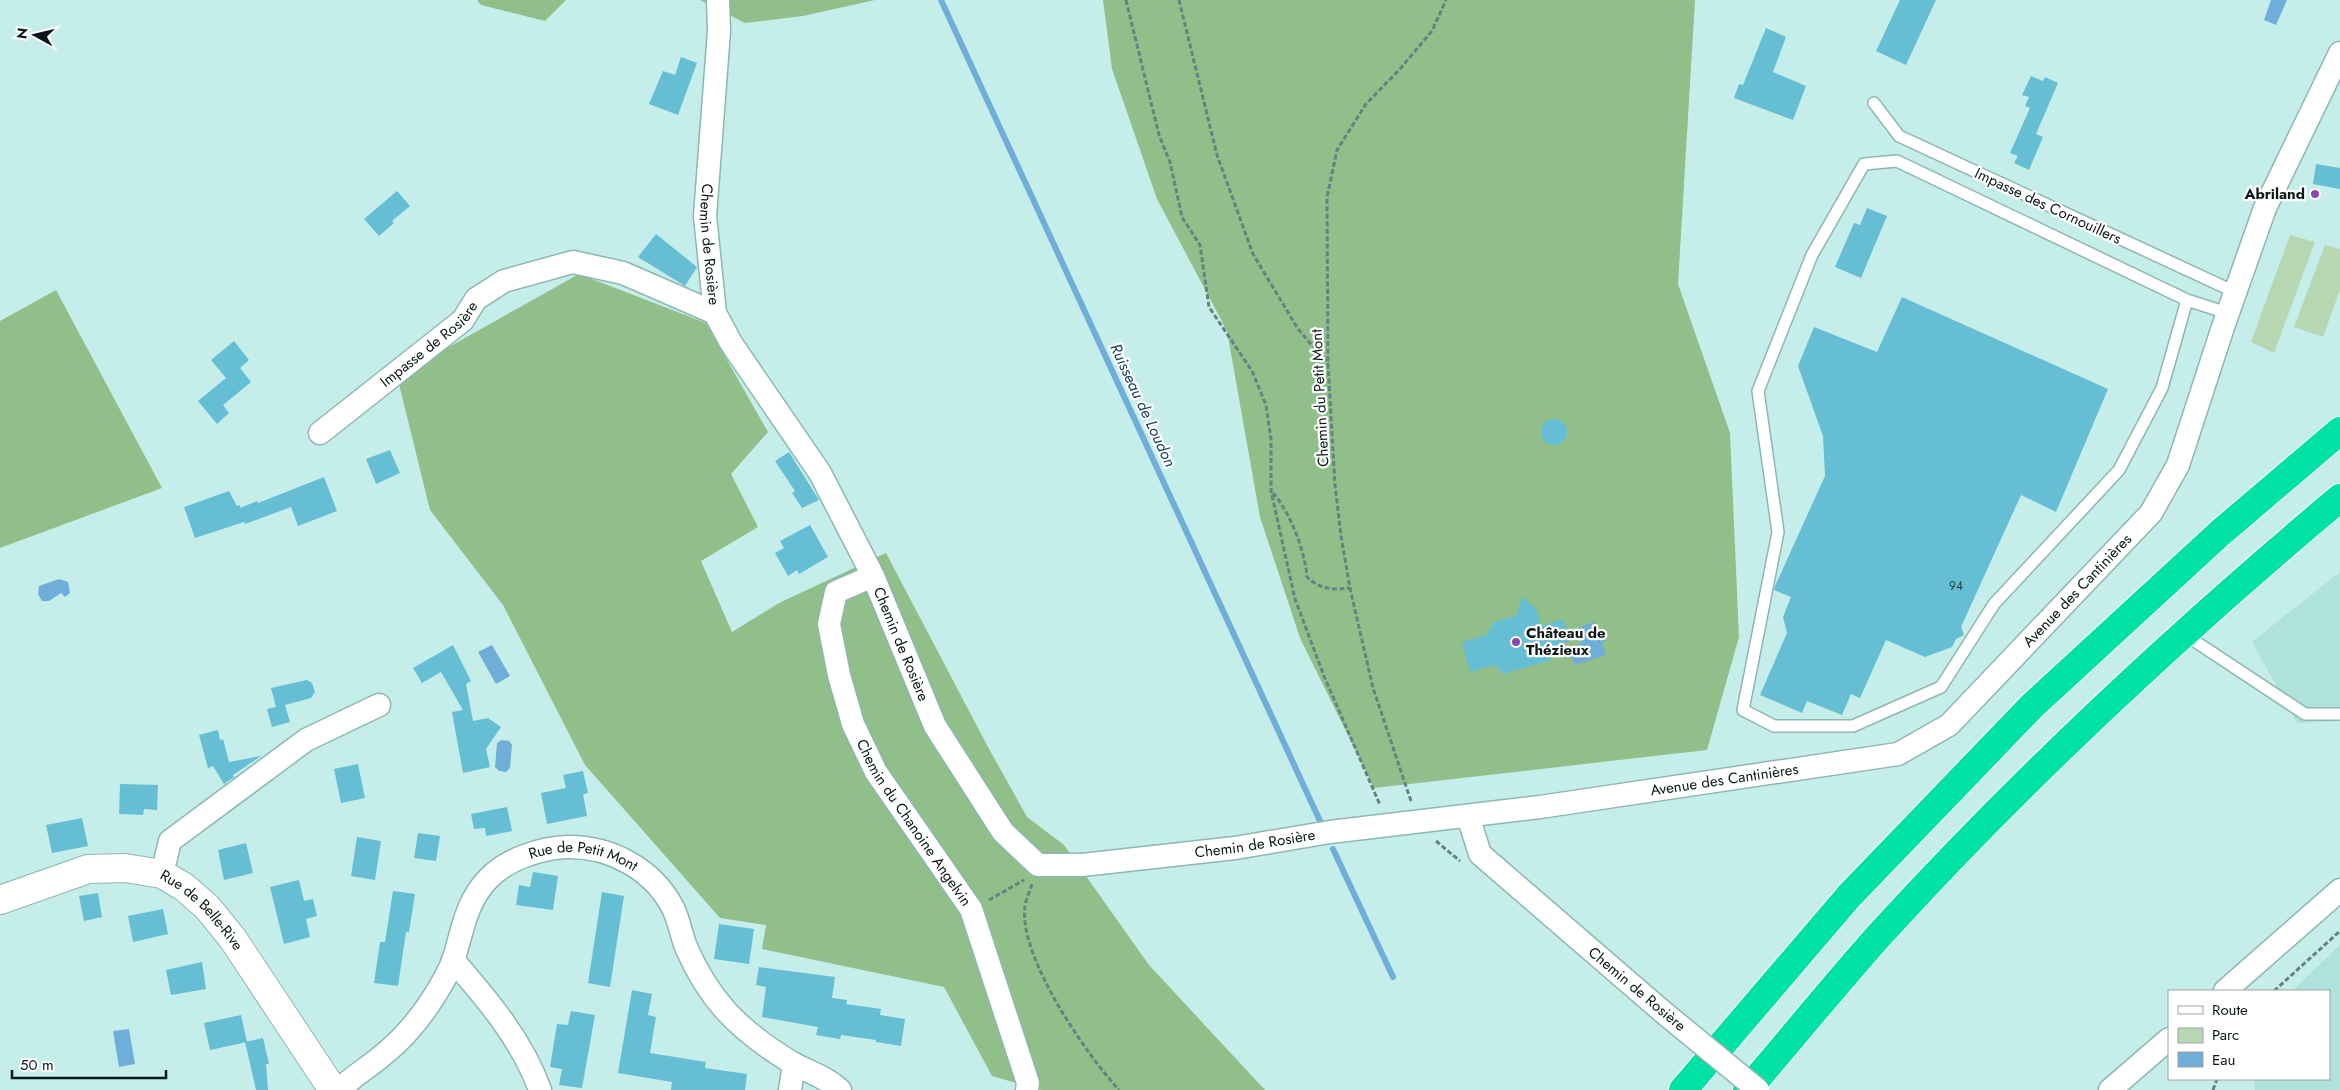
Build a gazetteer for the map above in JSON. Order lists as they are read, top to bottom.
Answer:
{
  "streets": {
    "street": [
      "Chemin de Rosière",
      "Impasse de Rosière",
      "Avenue des Cantinières",
      "Chemin du Chanoine Angelvin",
      "Rue de Petit Mont",
      "Rue de Belle-Rive"
    ],
    "lane": ["Impasse des Cornouillers"],
    "path": ["Chemin du Petit Mont"]
  },
  "crossings": [
    ["Impasse des Cornouillers", "Avenue des Cantinières"],
    ["Chemin de Rosière", "Impasse de Rosière"],
    ["Chemin de Rosière", "Chemin du Petit Mont"],
    ["Chemin de Rosière", "Avenue des Cantinières"],
    ["Chemin de Rosière", "Chemin du Chanoine Angelvin"]
  ],
  "water": ["Ruisseau de Loudon"],
  "places": ["Abriland", "Château de Thézieux"],
  "house_numbers": ["94"],
  "legend": ["Route", "Parc", "Eau"],
  "scale_bar": "50 m",
  "north": "left"
}
